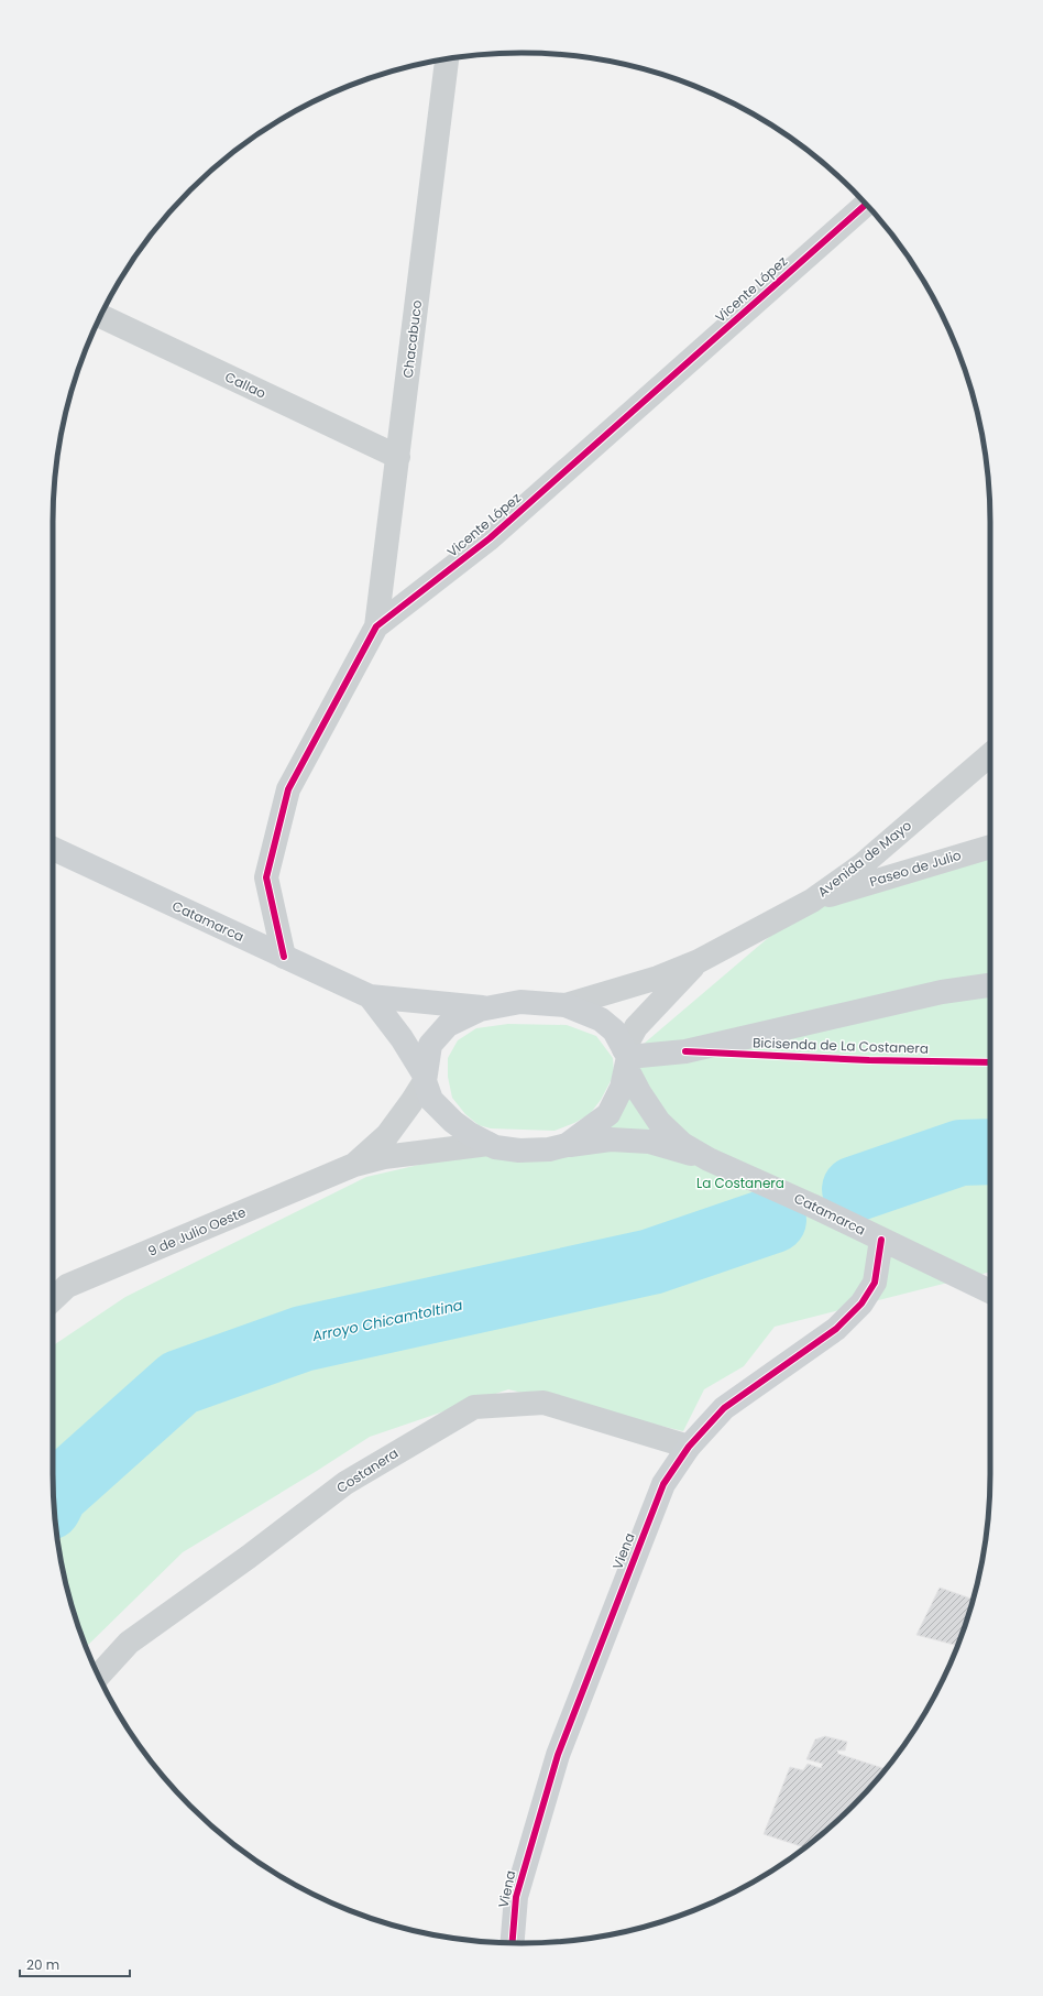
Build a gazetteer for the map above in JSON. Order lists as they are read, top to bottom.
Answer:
{
  "streets": {
    "street": [
      "Vicente López",
      "Chacabuco",
      "Callao",
      "Avenida de Mayo",
      "Paseo de Julio",
      "Catamarca",
      "9 de Julio Oeste",
      "Costanera",
      "Viena"
    ],
    "cycle path": ["Bicisenda de La Costanera"]
  },
  "crossings": [
    ["Vicente López", "Chacabuco"],
    ["Vicente López", "Catamarca"],
    ["Chacabuco", "Callao"],
    ["Avenida de Mayo", "Paseo de Julio"],
    ["Avenida de Mayo", "Catamarca"],
    ["Catamarca", "9 de Julio Oeste"],
    ["Catamarca", "Viena"],
    ["Costanera", "Viena"]
  ],
  "water": ["Arroyo Chicamtoltina"],
  "parks": ["La Costanera"],
  "scale_bar": "20 m"
}
